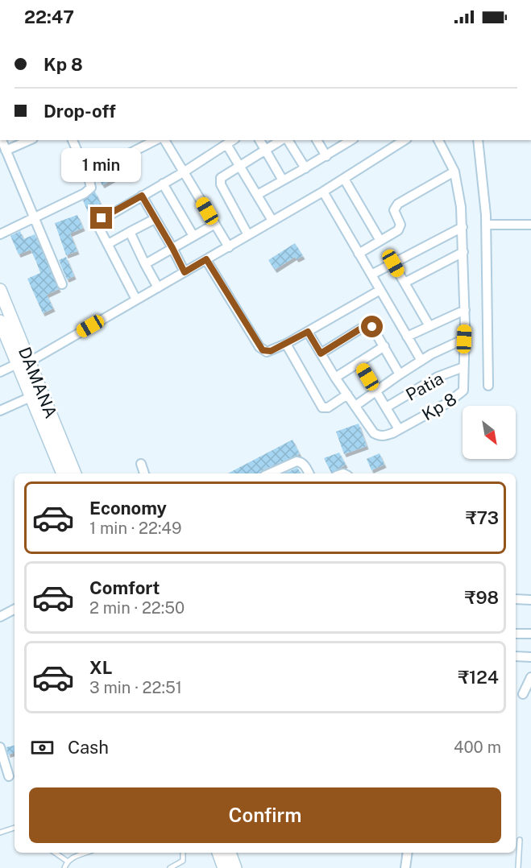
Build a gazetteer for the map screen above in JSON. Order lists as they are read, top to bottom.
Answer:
{
  "streets": {
    "main road": ["DAMANA"],
    "street": ["Patia", "Kp 8"]
  },
  "crossings": [
    ["Patia", "Kp 8"]
  ],
  "north": "bottom right",
  "page": {
    "status": "22:47",
    "banner": ["Kp 8", "Drop-off"],
    "bubble": "1 min",
    "list": [
      {
        "name": "Economy",
        "note": "1 min · 22:49",
        "value": "₹73"
      },
      {
        "name": "Comfort",
        "note": "2 min · 22:50",
        "value": "₹98"
      },
      {
        "name": "XL",
        "note": "3 min · 22:51",
        "value": "₹124"
      }
    ],
    "pay": ["Cash", "400 m"],
    "buttons": "Confirm"
  }
}
